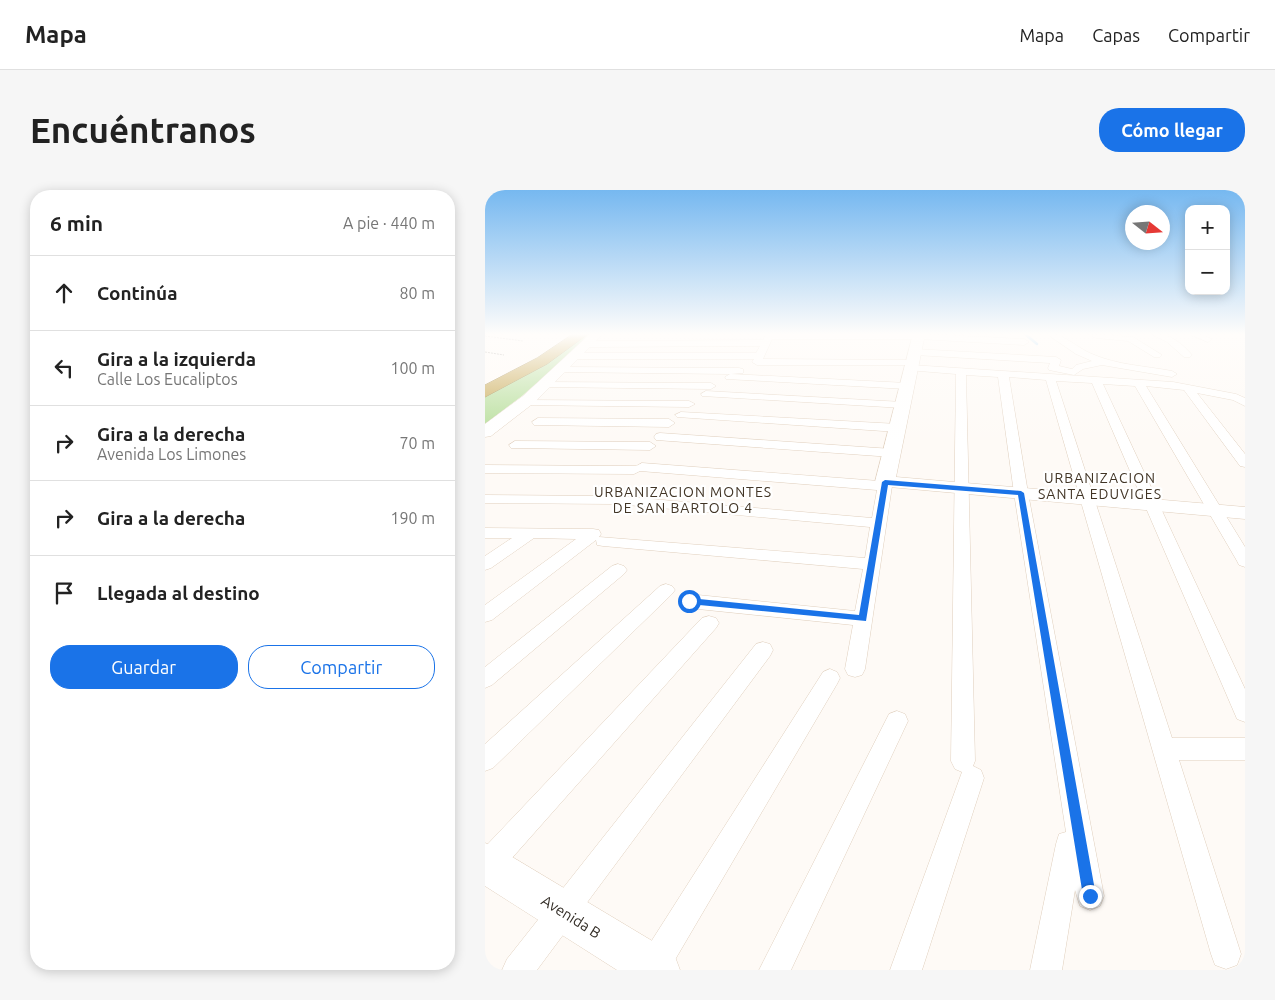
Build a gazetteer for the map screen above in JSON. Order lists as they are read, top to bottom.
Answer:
{
  "streets": {
    "street": ["Avenida B"]
  },
  "districts": ["URBANIZACION SANTA EDUVIGES", "URBANIZACION MONTES DE SAN BARTOLO 4"],
  "north": "right",
  "page": {
    "header": "Mapa",
    "nav": ["Mapa", "Capas", "Compartir"],
    "buttons": [
      "Cómo llegar",
      ["Guardar", "Compartir"]
    ],
    "title": "Encuéntranos",
    "heading": ["6 min", "A pie · 440 m"],
    "map_buttons": ["+", "−"],
    "list": [
      ["Continúa", "80 m"],
      ["Gira a la izquierda", "Calle Los Eucaliptos", "100 m"],
      ["Gira a la derecha", "Avenida Los Limones", "70 m"],
      ["Gira a la derecha", "190 m"],
      "Llegada al destino"
    ]
  }
}
